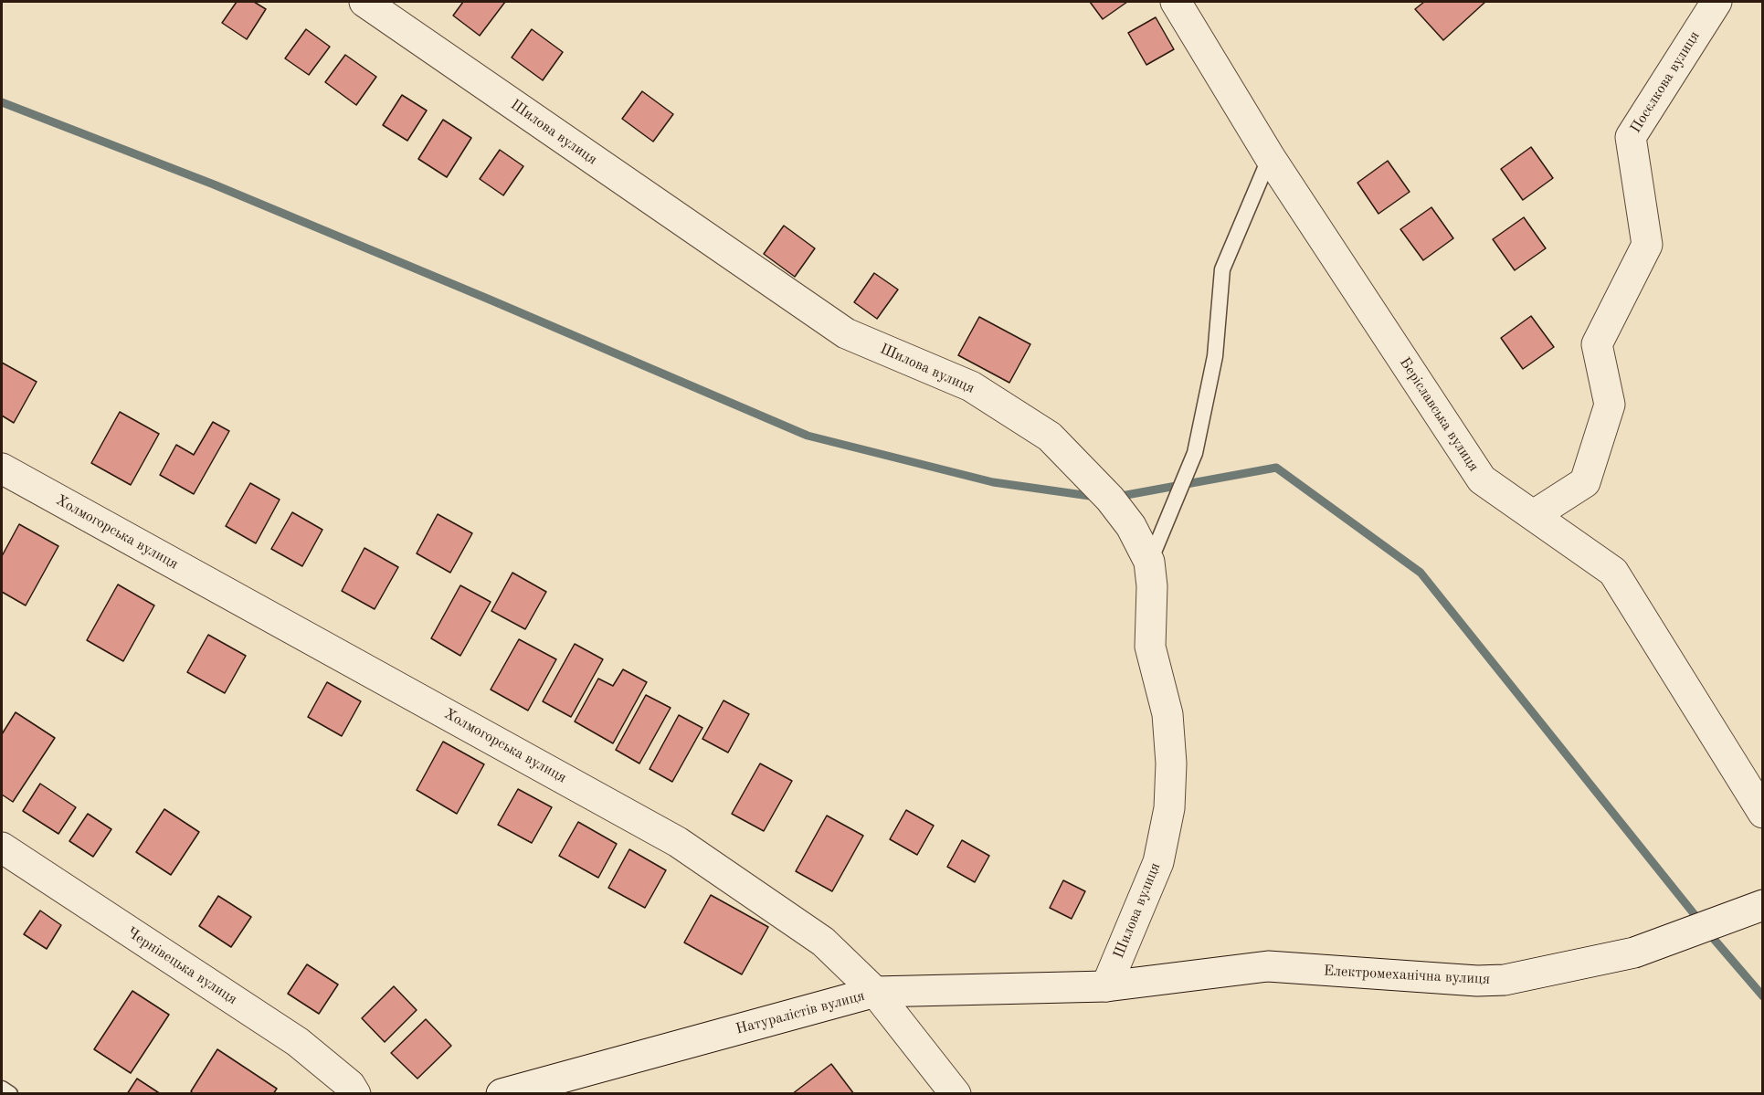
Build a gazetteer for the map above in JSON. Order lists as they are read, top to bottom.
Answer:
{
  "streets": {
    "street": [
      "Посєлкова вулиця",
      "Шилова вулиця",
      "Беріславська вулиця",
      "Холмогорська вулиця",
      "Чернівецька вулиця",
      "Електромеханічна вулиця",
      "Натуралістів вулиця"
    ]
  },
  "crossings": [
    ["Посєлкова вулиця", "Беріславська вулиця"],
    ["Шилова вулиця", "Електромеханічна вулиця"],
    ["Шилова вулиця", "Натуралістів вулиця"],
    ["Холмогорська вулиця", "Натуралістів вулиця"],
    ["Електромеханічна вулиця", "Натуралістів вулиця"]
  ]
}
